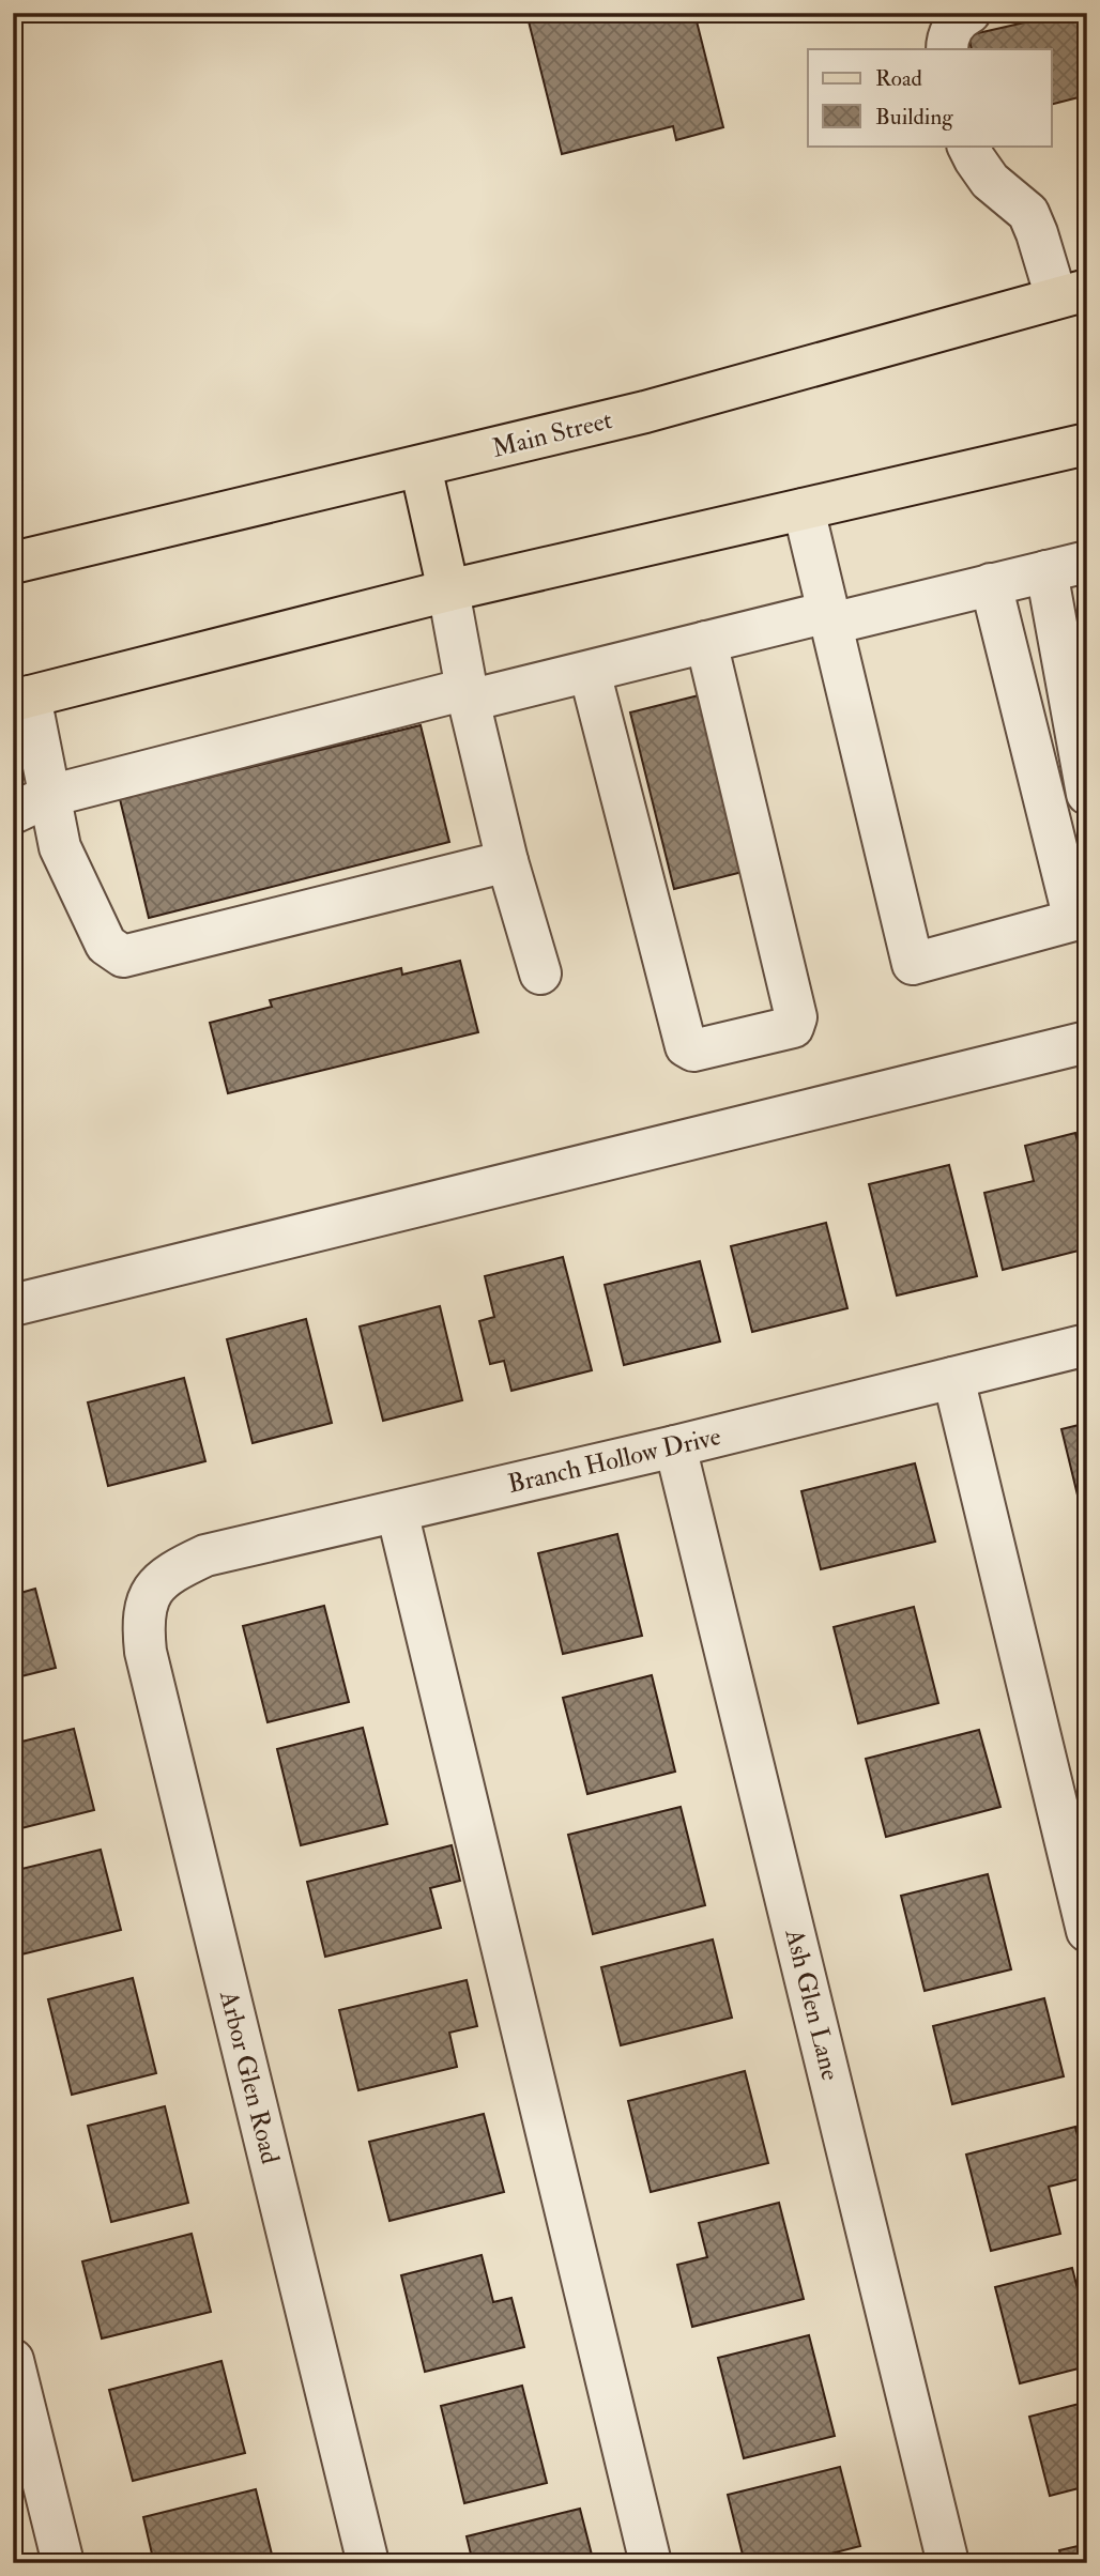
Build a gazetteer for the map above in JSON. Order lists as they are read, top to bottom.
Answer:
{
  "streets": {
    "main road": ["Main Street"],
    "street": ["Branch Hollow Drive", "Ash Glen Lane", "Arbor Glen Road"]
  },
  "crossings": [
    ["Branch Hollow Drive", "Ash Glen Lane"],
    ["Branch Hollow Drive", "Arbor Glen Road"]
  ],
  "legend": ["Road", "Building"]
}
